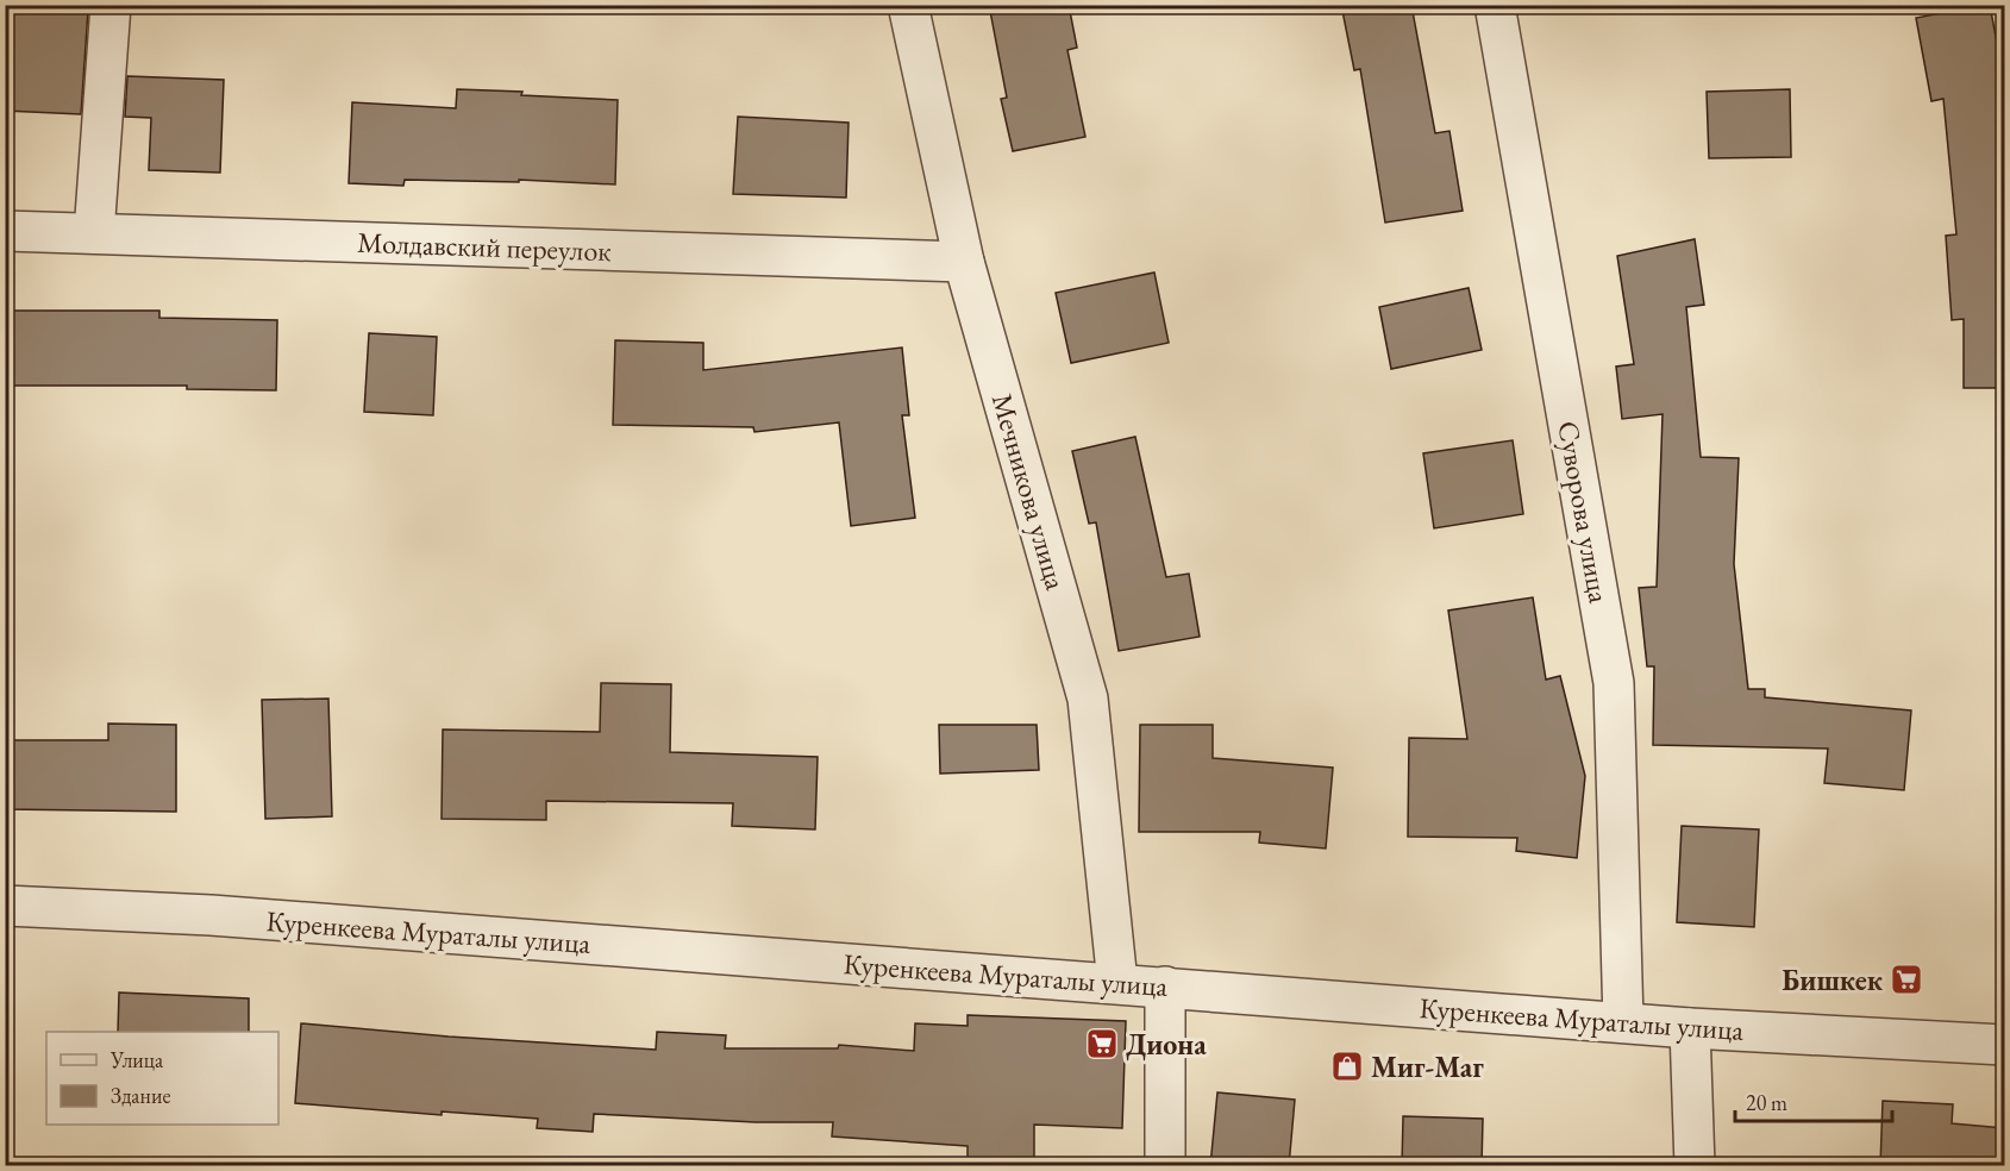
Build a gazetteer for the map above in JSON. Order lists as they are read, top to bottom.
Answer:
{
  "streets": {
    "street": [
      "Молдавский переулок",
      "Мечникова улица",
      "Суворова улица",
      "Куренкеева Мураталы улица"
    ]
  },
  "crossings": [
    ["Молдавский переулок", "Мечникова улица"],
    ["Мечникова улица", "Куренкеева Мураталы улица"],
    ["Суворова улица", "Куренкеева Мураталы улица"]
  ],
  "places": {
    "supermarket": ["Бишкек", "Диона"],
    "shop": ["Миг-Маг"]
  },
  "legend": ["Улица", "Здание"],
  "scale_bar": "20 m"
}
